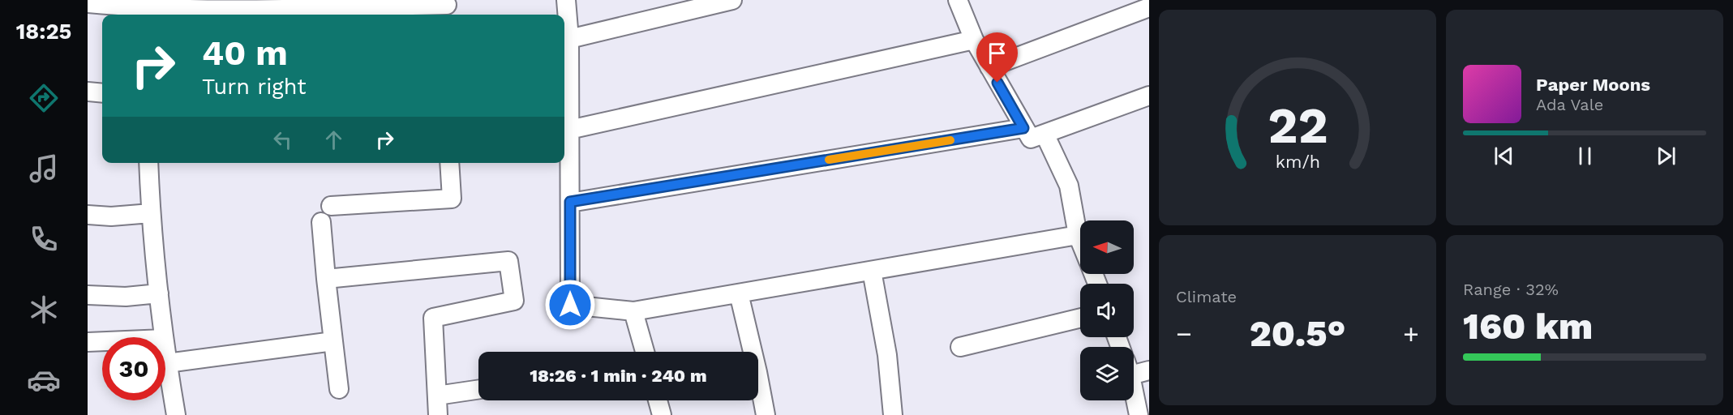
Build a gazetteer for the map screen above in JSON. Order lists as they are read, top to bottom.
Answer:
{
  "north": "left",
  "page": {
    "tabs": "18:25",
    "turn": ["40 m", "Turn right"],
    "song": ["Paper Moons", "Ada Vale"],
    "tile": [
      "Climate",
      ["Range · 32%", "160 km"]
    ],
    "heat": ["−", "20.5°", "+"],
    "limit": "30",
    "trip": "18:26 · 1 min · 240 m",
    "gauge": ["22", "km/h"]
  }
}
